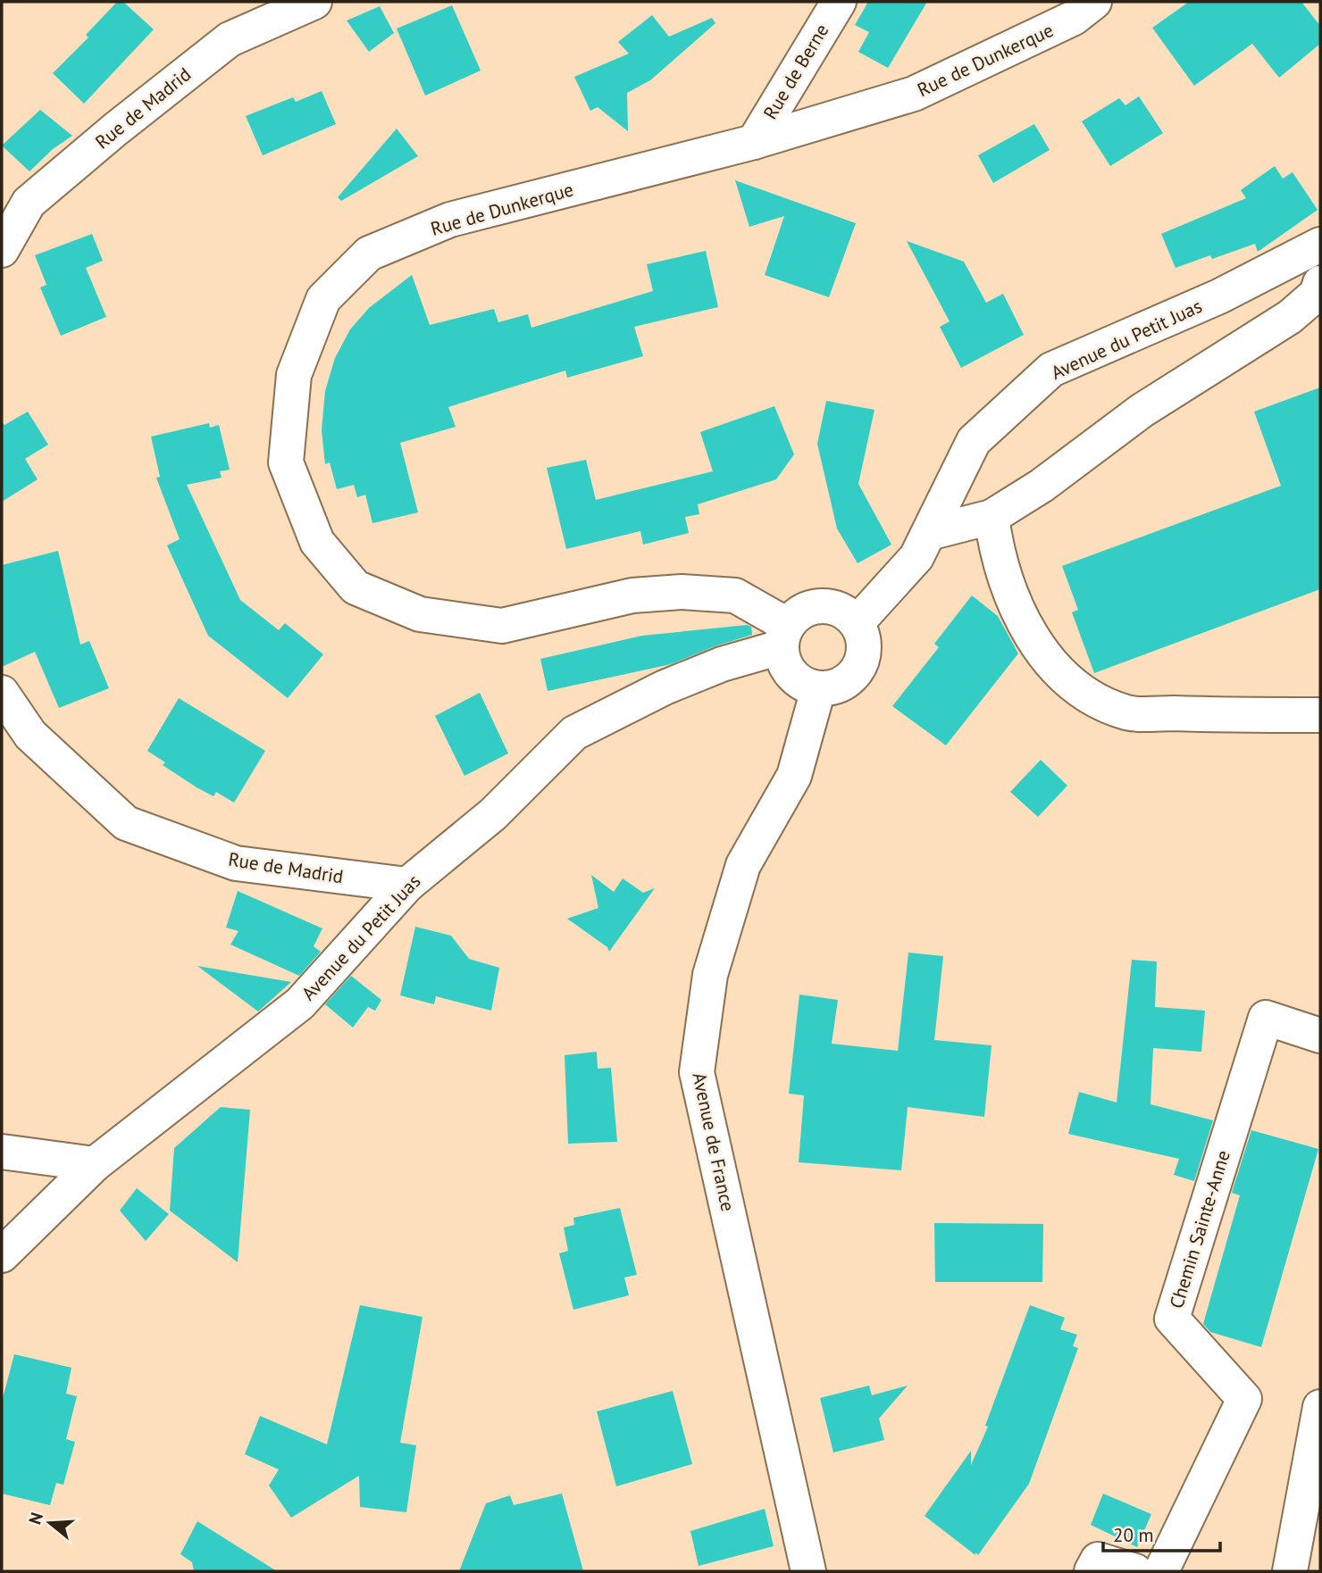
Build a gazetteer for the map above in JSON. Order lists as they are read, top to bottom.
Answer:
{
  "streets": {
    "street": [
      "Rue de Dunkerque",
      "Rue de Berne",
      "Rue de Madrid",
      "Avenue du Petit Juas",
      "Avenue de France",
      "Chemin Sainte-Anne"
    ]
  },
  "crossings": [
    ["Rue de Dunkerque", "Rue de Berne"],
    ["Rue de Dunkerque", "Avenue du Petit Juas"],
    ["Rue de Dunkerque", "Avenue de France"],
    ["Rue de Madrid", "Avenue du Petit Juas"],
    ["Avenue du Petit Juas", "Avenue de France"]
  ],
  "scale_bar": "20 m",
  "north": "left"
}
